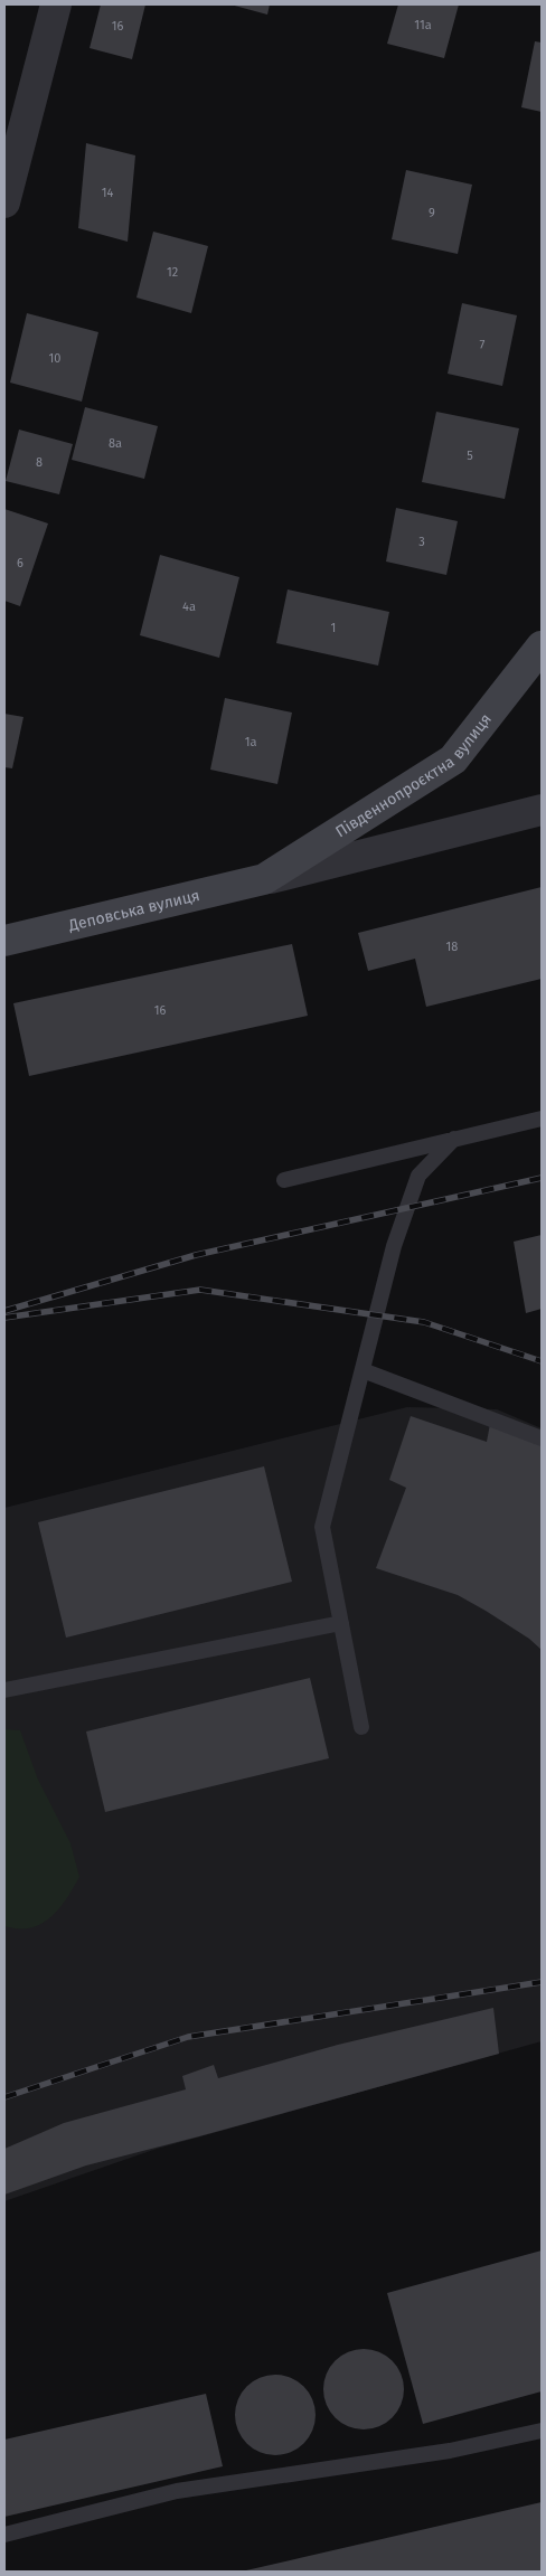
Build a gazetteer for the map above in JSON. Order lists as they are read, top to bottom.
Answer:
{
  "streets": {
    "main road": ["Південнопроєктна вулиця", "Деповська вулиця"]
  },
  "crossings": [
    ["Південнопроєктна вулиця", "Деповська вулиця"]
  ],
  "house_numbers": [
    "11а",
    "16",
    "14",
    "9",
    "12",
    "7",
    "10",
    "8а",
    "5",
    "8",
    "3",
    "6",
    "4а",
    "1",
    "1а",
    "18",
    "16"
  ]
}
